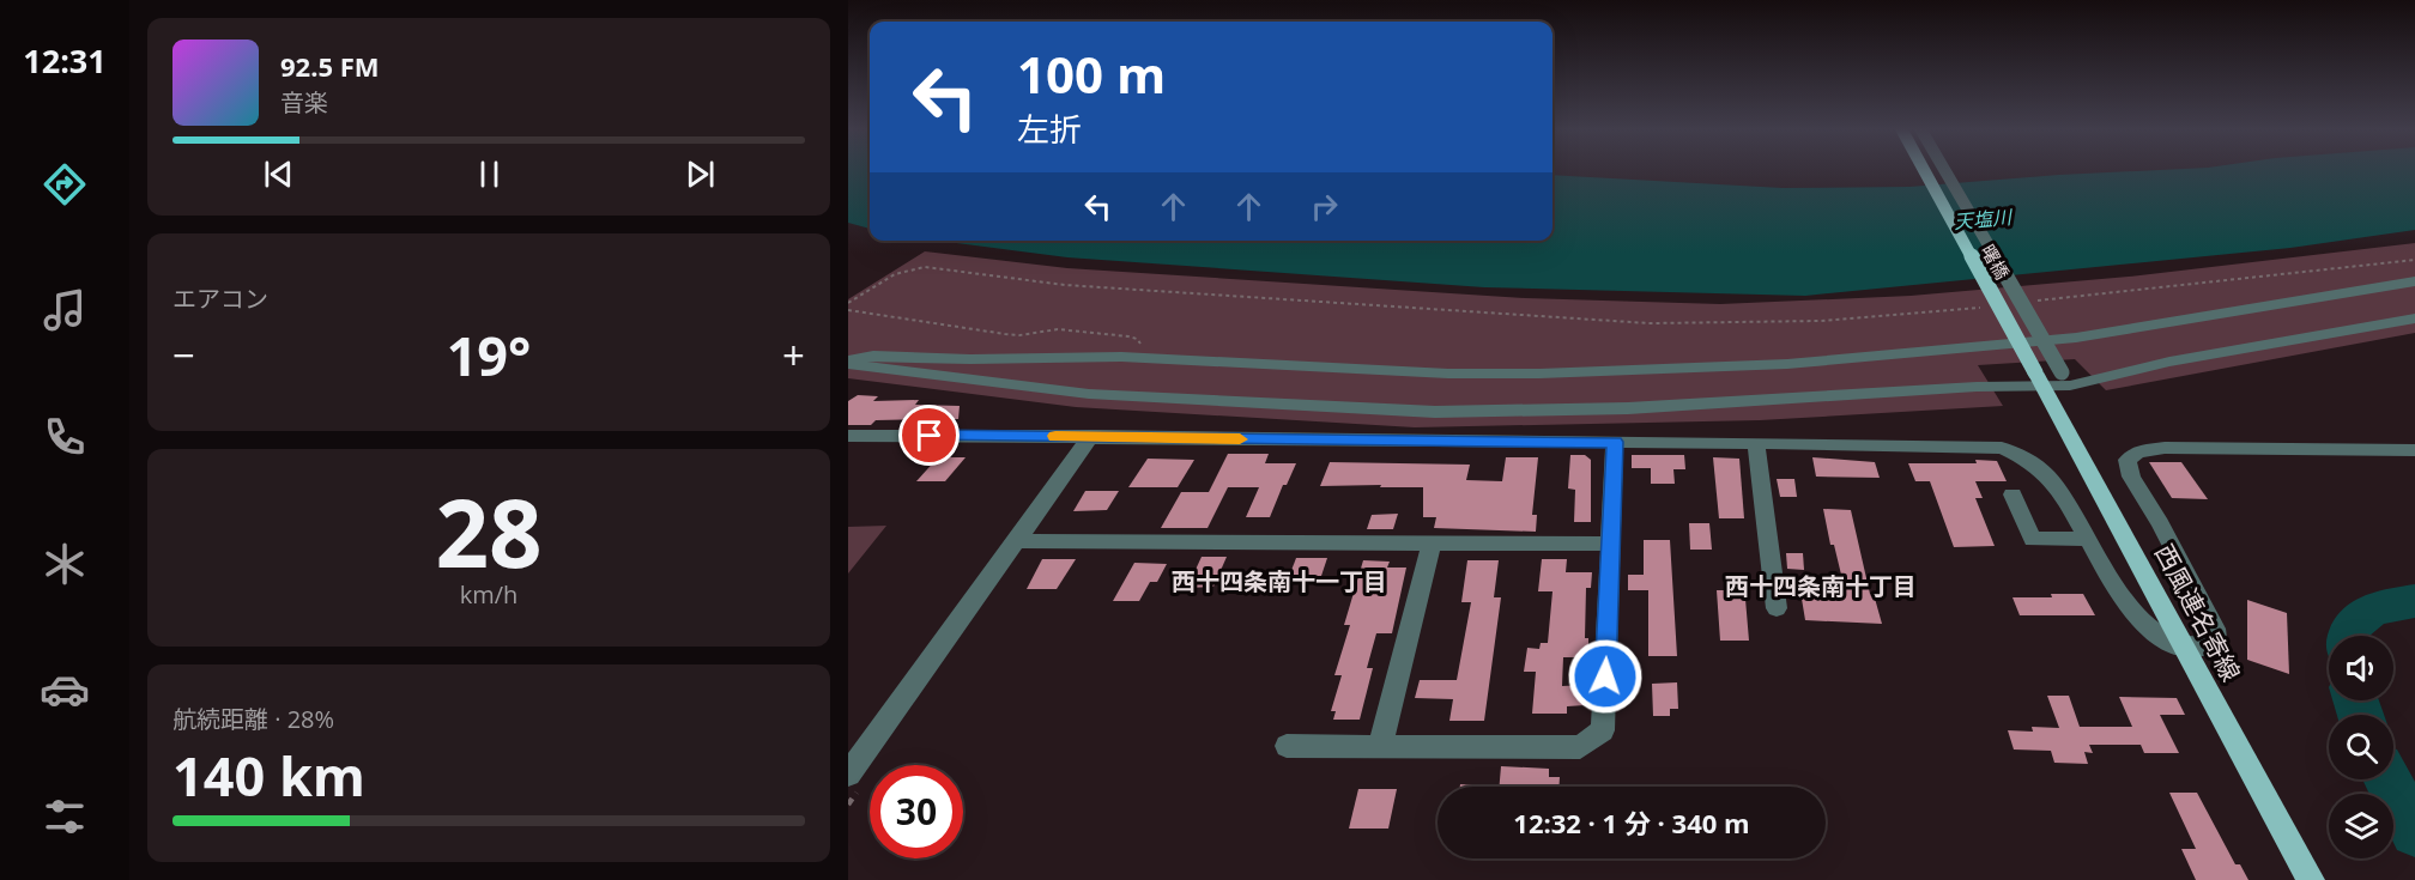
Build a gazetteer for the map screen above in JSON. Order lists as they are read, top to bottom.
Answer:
{
  "streets": {
    "main road": ["曙橋", "西風連名寄線"]
  },
  "crossings": [
    ["曙橋", "西風連名寄線"]
  ],
  "districts": ["西十四条南十一丁目", "西十四条南十丁目"],
  "water": ["天塩川"],
  "page": {
    "tabs": "12:31",
    "turn": ["100 m", "左折"],
    "song": ["92.5 FM", "音楽"],
    "tile": [
      "エアコン",
      ["28", "km/h"],
      ["航続距離 · 28%", "140 km"]
    ],
    "heat": ["−", "19°", "+"],
    "limit": "30",
    "trip": "12:32 · 1 分 · 340 m"
  }
}
